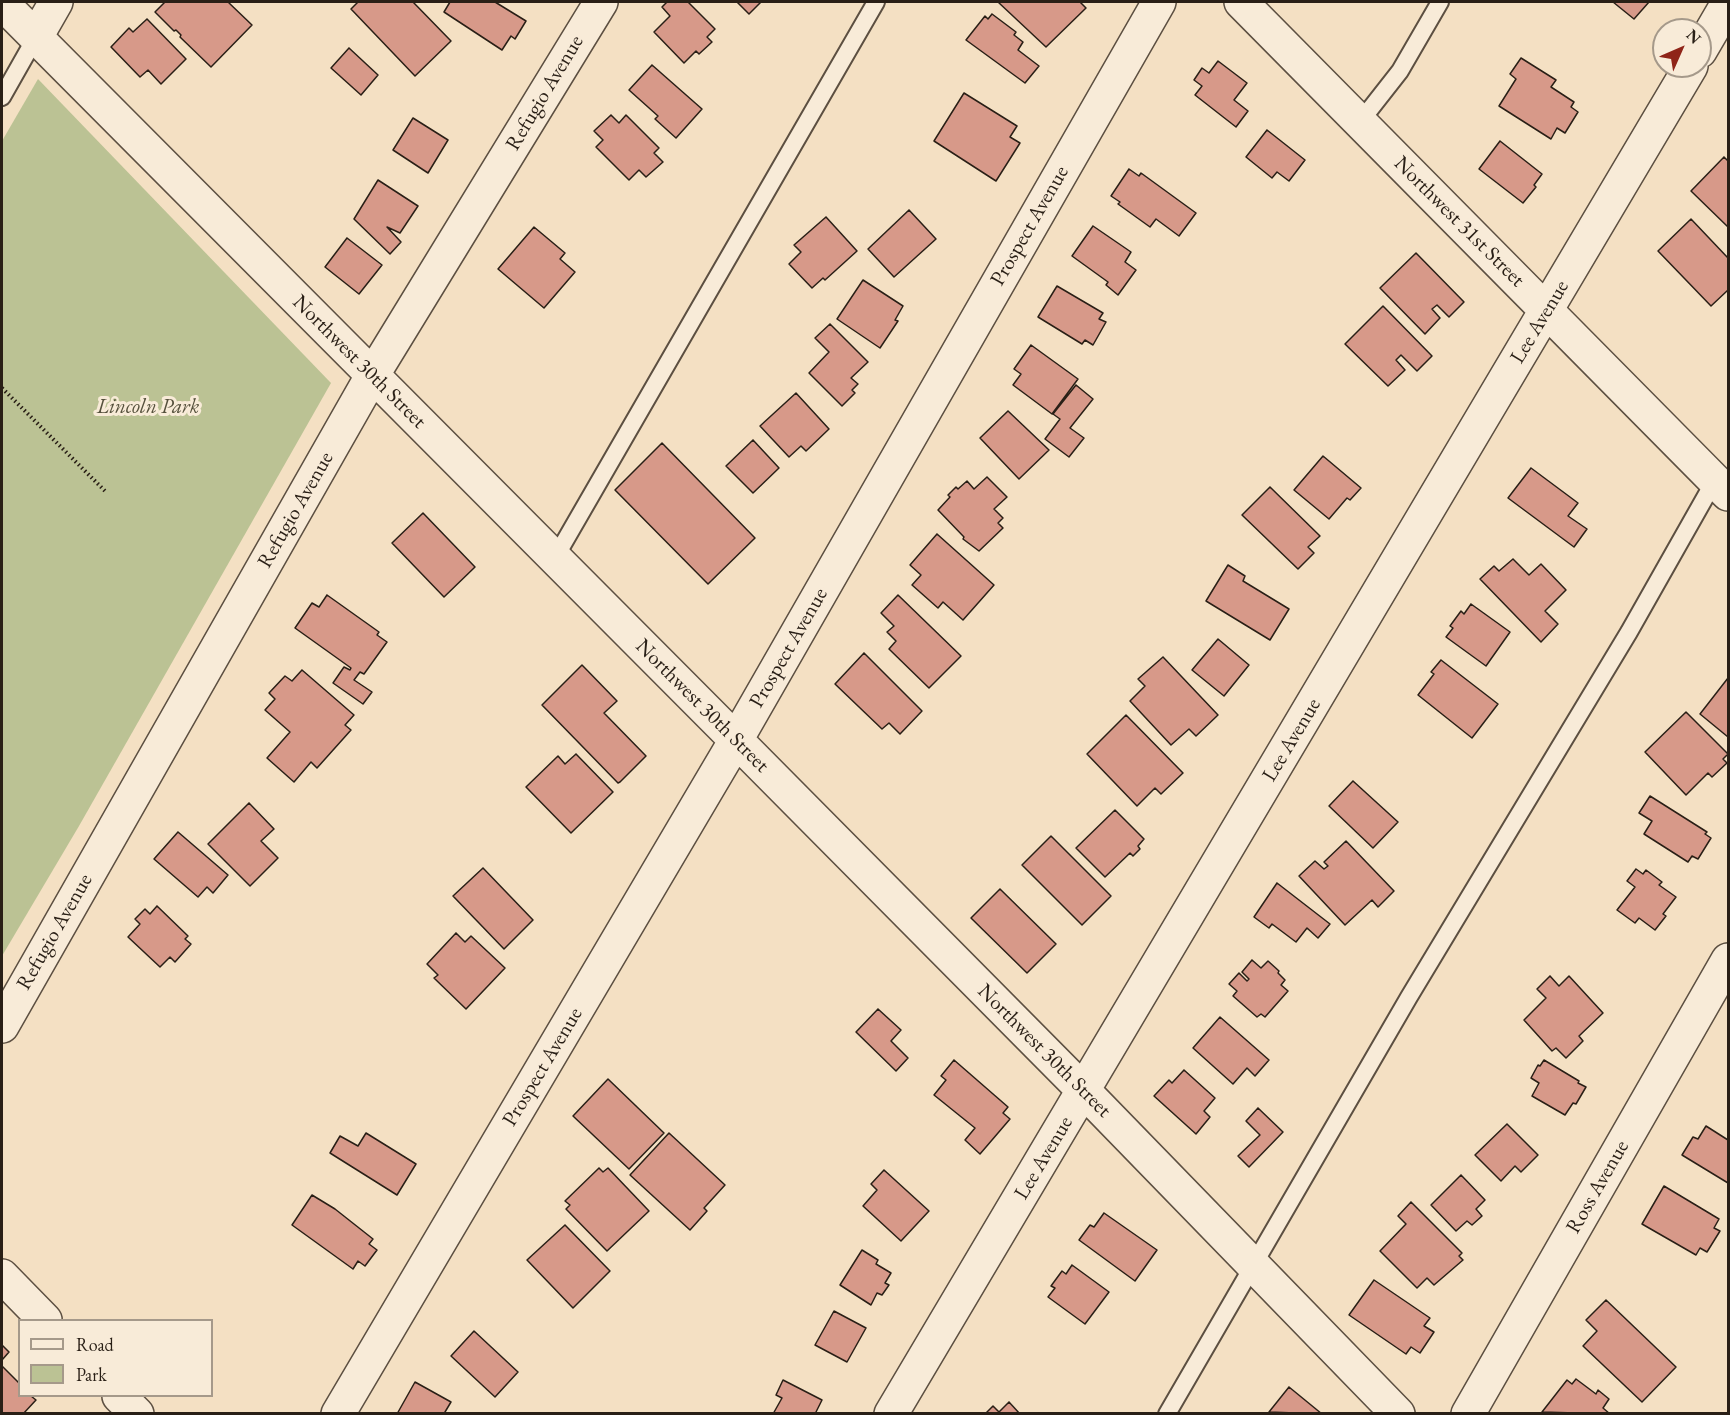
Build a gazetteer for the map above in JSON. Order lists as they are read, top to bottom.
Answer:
{
  "streets": {
    "street": [
      "Refugio Avenue",
      "Northwest 31st Street",
      "Prospect Avenue",
      "Lee Avenue",
      "Northwest 30th Street",
      "Ross Avenue"
    ]
  },
  "crossings": [
    ["Refugio Avenue", "Northwest 30th Street"],
    ["Northwest 31st Street", "Lee Avenue"],
    ["Prospect Avenue", "Northwest 30th Street"],
    ["Lee Avenue", "Northwest 30th Street"]
  ],
  "parks": ["Lincoln Park"],
  "legend": ["Road", "Park"],
  "north": "top right"
}
